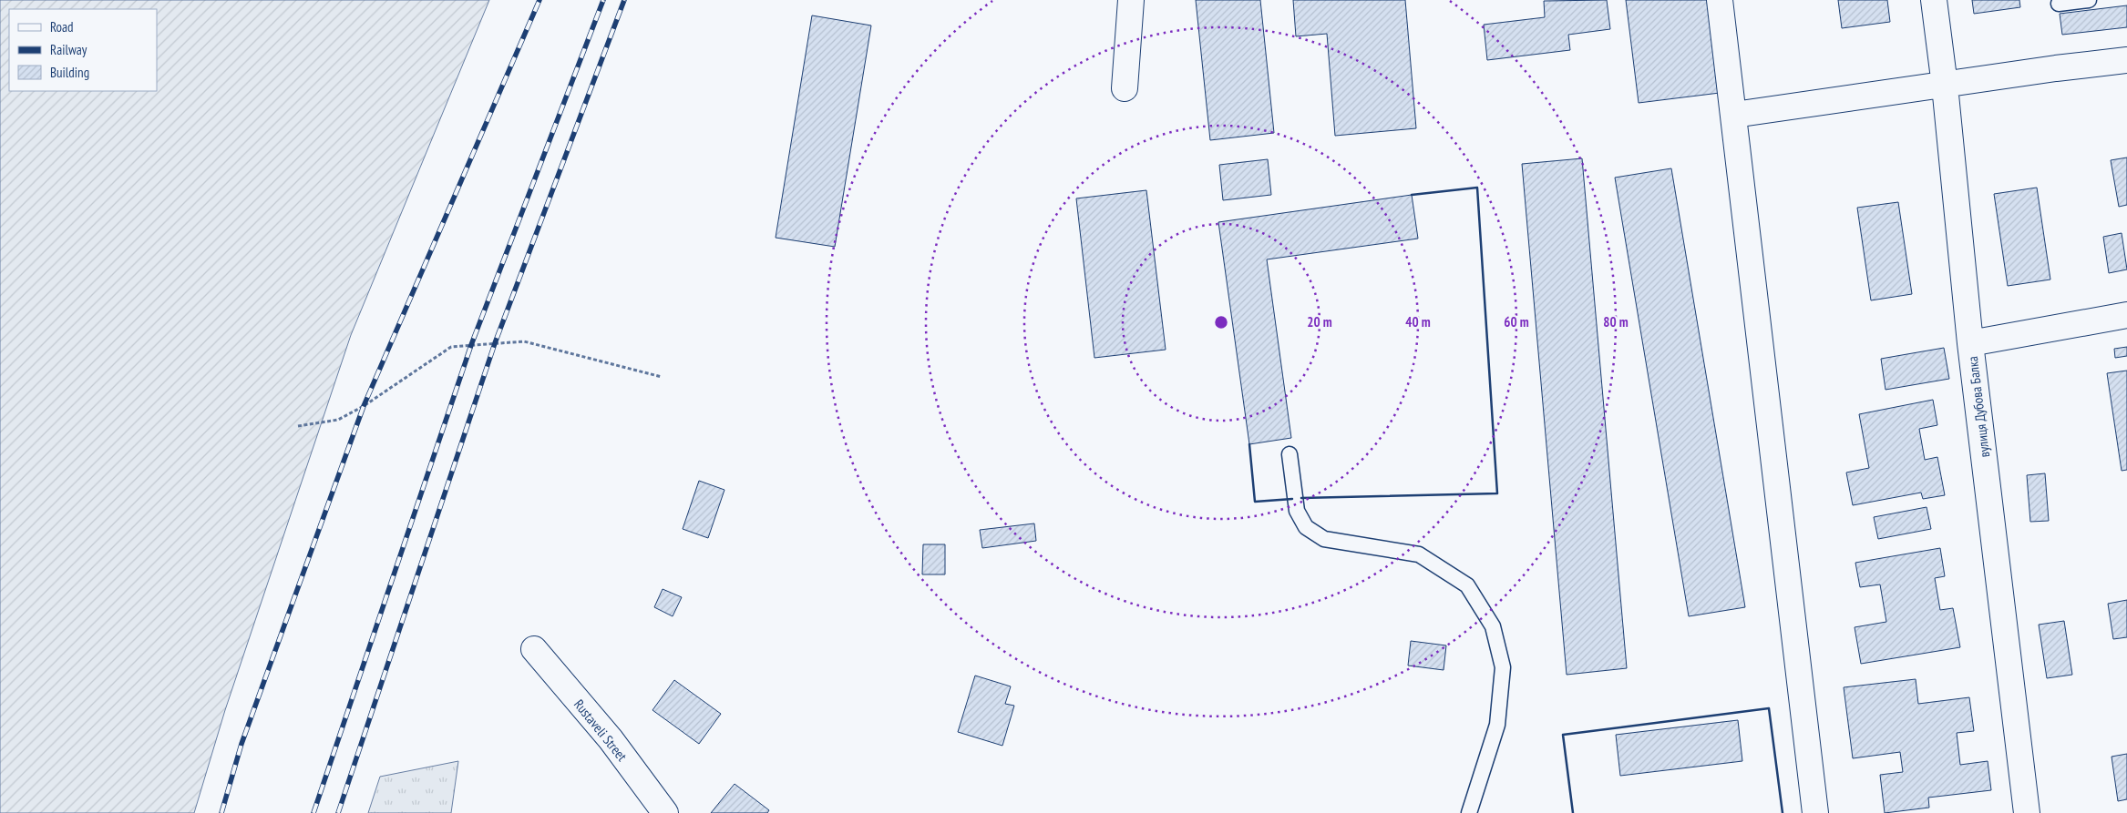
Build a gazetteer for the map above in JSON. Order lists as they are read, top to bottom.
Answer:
{
  "streets": {
    "street": ["вулиця Дубова Балка", "Rustaveli Street"]
  },
  "legend": ["Road", "Railway", "Building"],
  "rings": [
    "20 m",
    "40 m",
    "60 m",
    "80 m"
  ]
}
